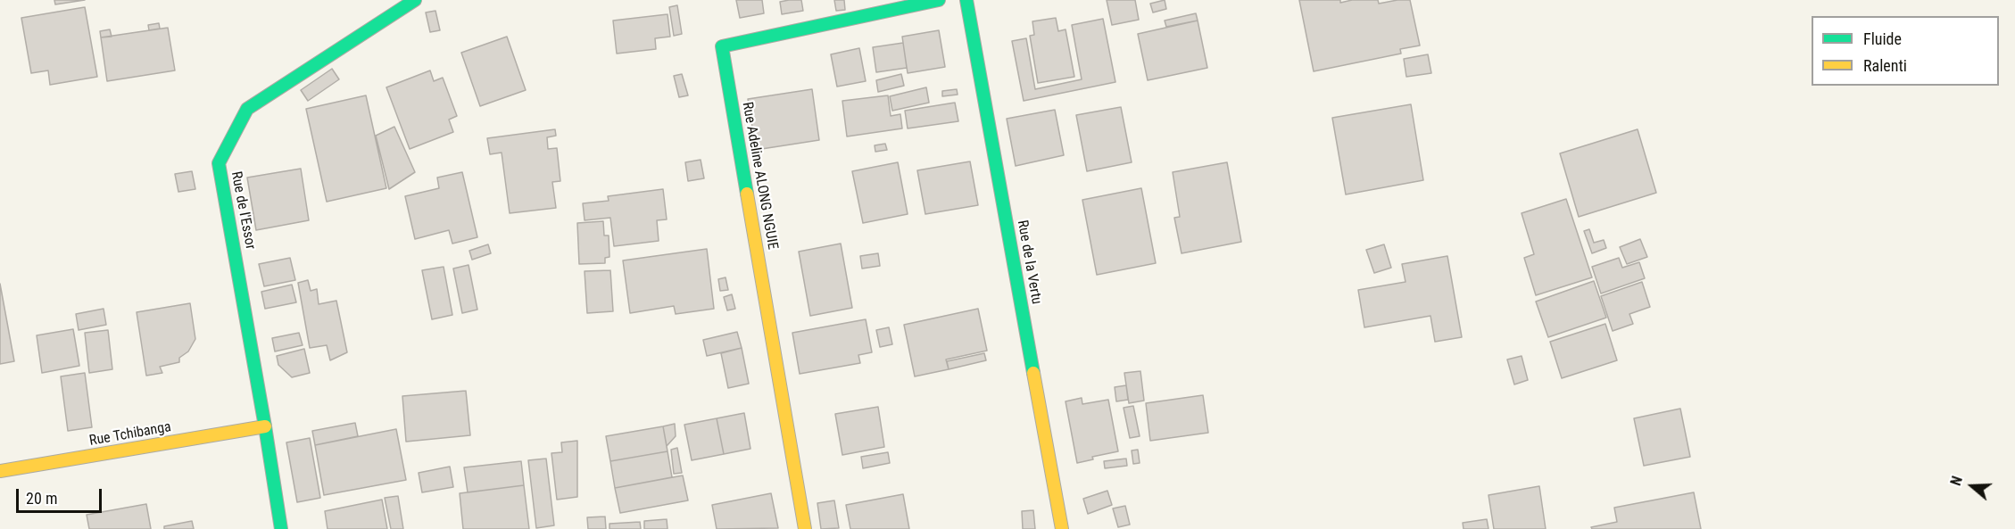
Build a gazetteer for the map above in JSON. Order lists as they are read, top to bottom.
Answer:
{
  "streets": {
    "street": [
      "Rue Adeline ALONG NGUIE",
      "Rue de l'Essor",
      "Rue de la Vertu",
      "Rue Tchibanga"
    ]
  },
  "crossings": [
    ["Rue de l'Essor", "Rue Tchibanga"]
  ],
  "legend": ["Fluide", "Ralenti"],
  "scale_bar": "20 m",
  "north": "left"
}
